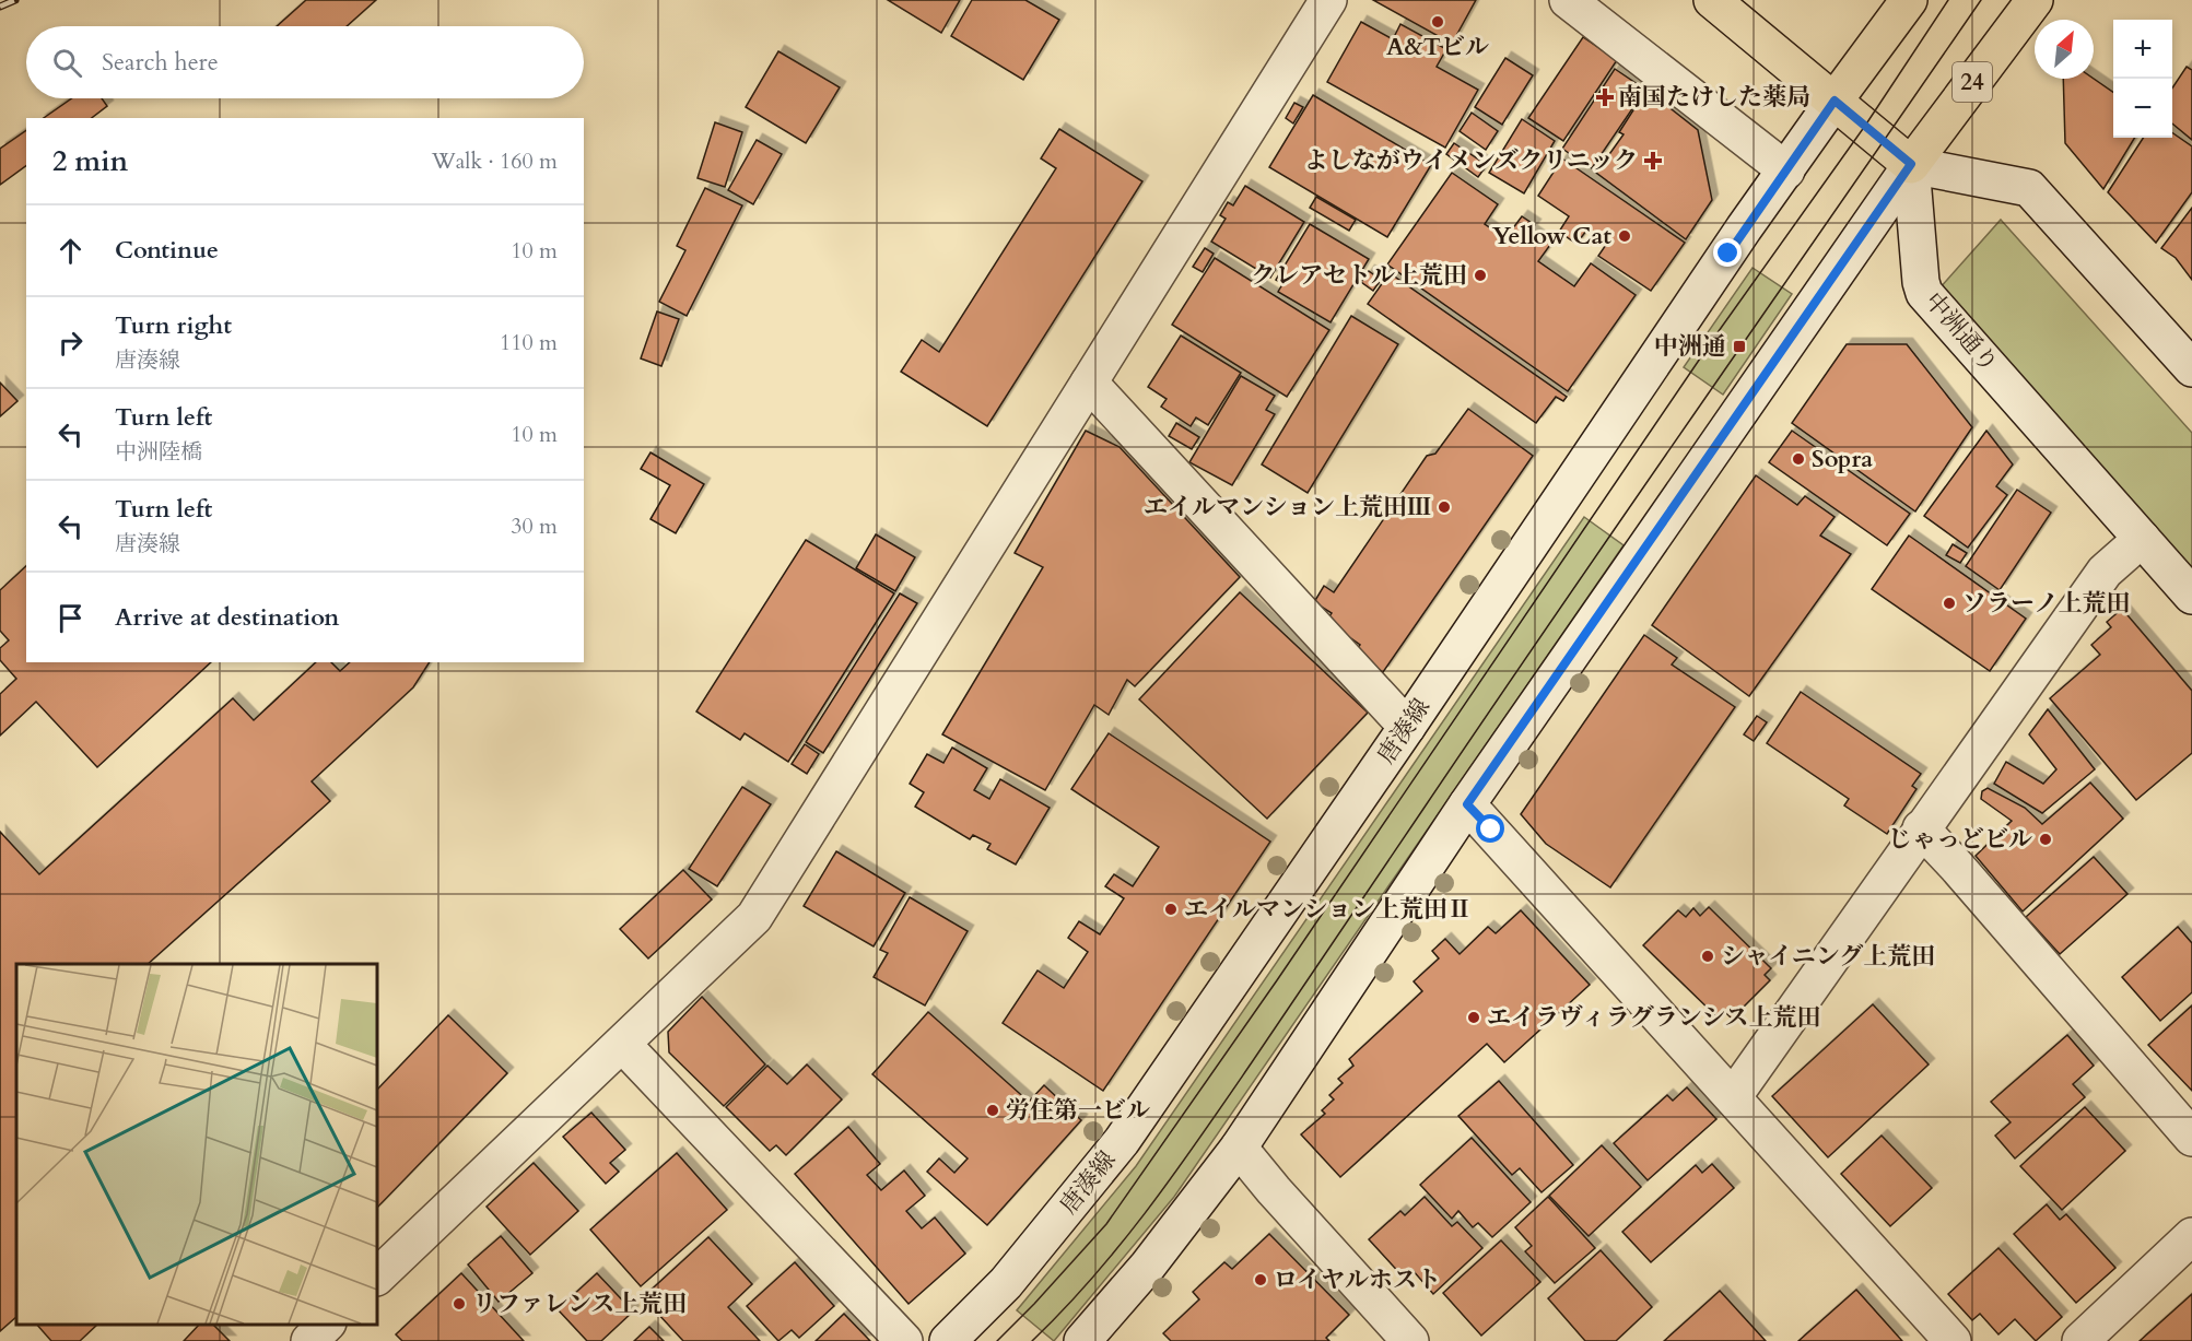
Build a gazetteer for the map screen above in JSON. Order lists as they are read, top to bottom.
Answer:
{
  "streets": {
    "main road": ["24"],
    "street": ["中洲通り", "唐湊線"]
  },
  "crossings": [
    ["24", "中洲通り"]
  ],
  "places": {
    "other": [
      "A&Tビル",
      "Yellow Cat",
      "クレアセトル上荒田",
      "Sopra",
      "エイルマンション上荒田Ⅲ",
      "ソラーノ上荒田",
      "じゃっどビル",
      "エイルマンション上荒田Ⅱ",
      "シャイニング上荒田",
      "エイラヴィラグランシス上荒田",
      "労住第一ビル",
      "ロイヤルホスト",
      "リファレンス上荒田"
    ],
    "health": ["南国たけした薬局", "よしながウイメンズクリニック"],
    "transit": ["中洲通"]
  },
  "north": "top right",
  "page": {
    "map_buttons": ["+", "−"],
    "search": "Search here",
    "heading": ["2 min", "Walk · 160 m"],
    "list": [
      ["Continue", "10 m"],
      ["Turn right", "唐湊線", "110 m"],
      ["Turn left", "中洲陸橋", "10 m"],
      ["Turn left", "唐湊線", "30 m"],
      "Arrive at destination"
    ]
  }
}
